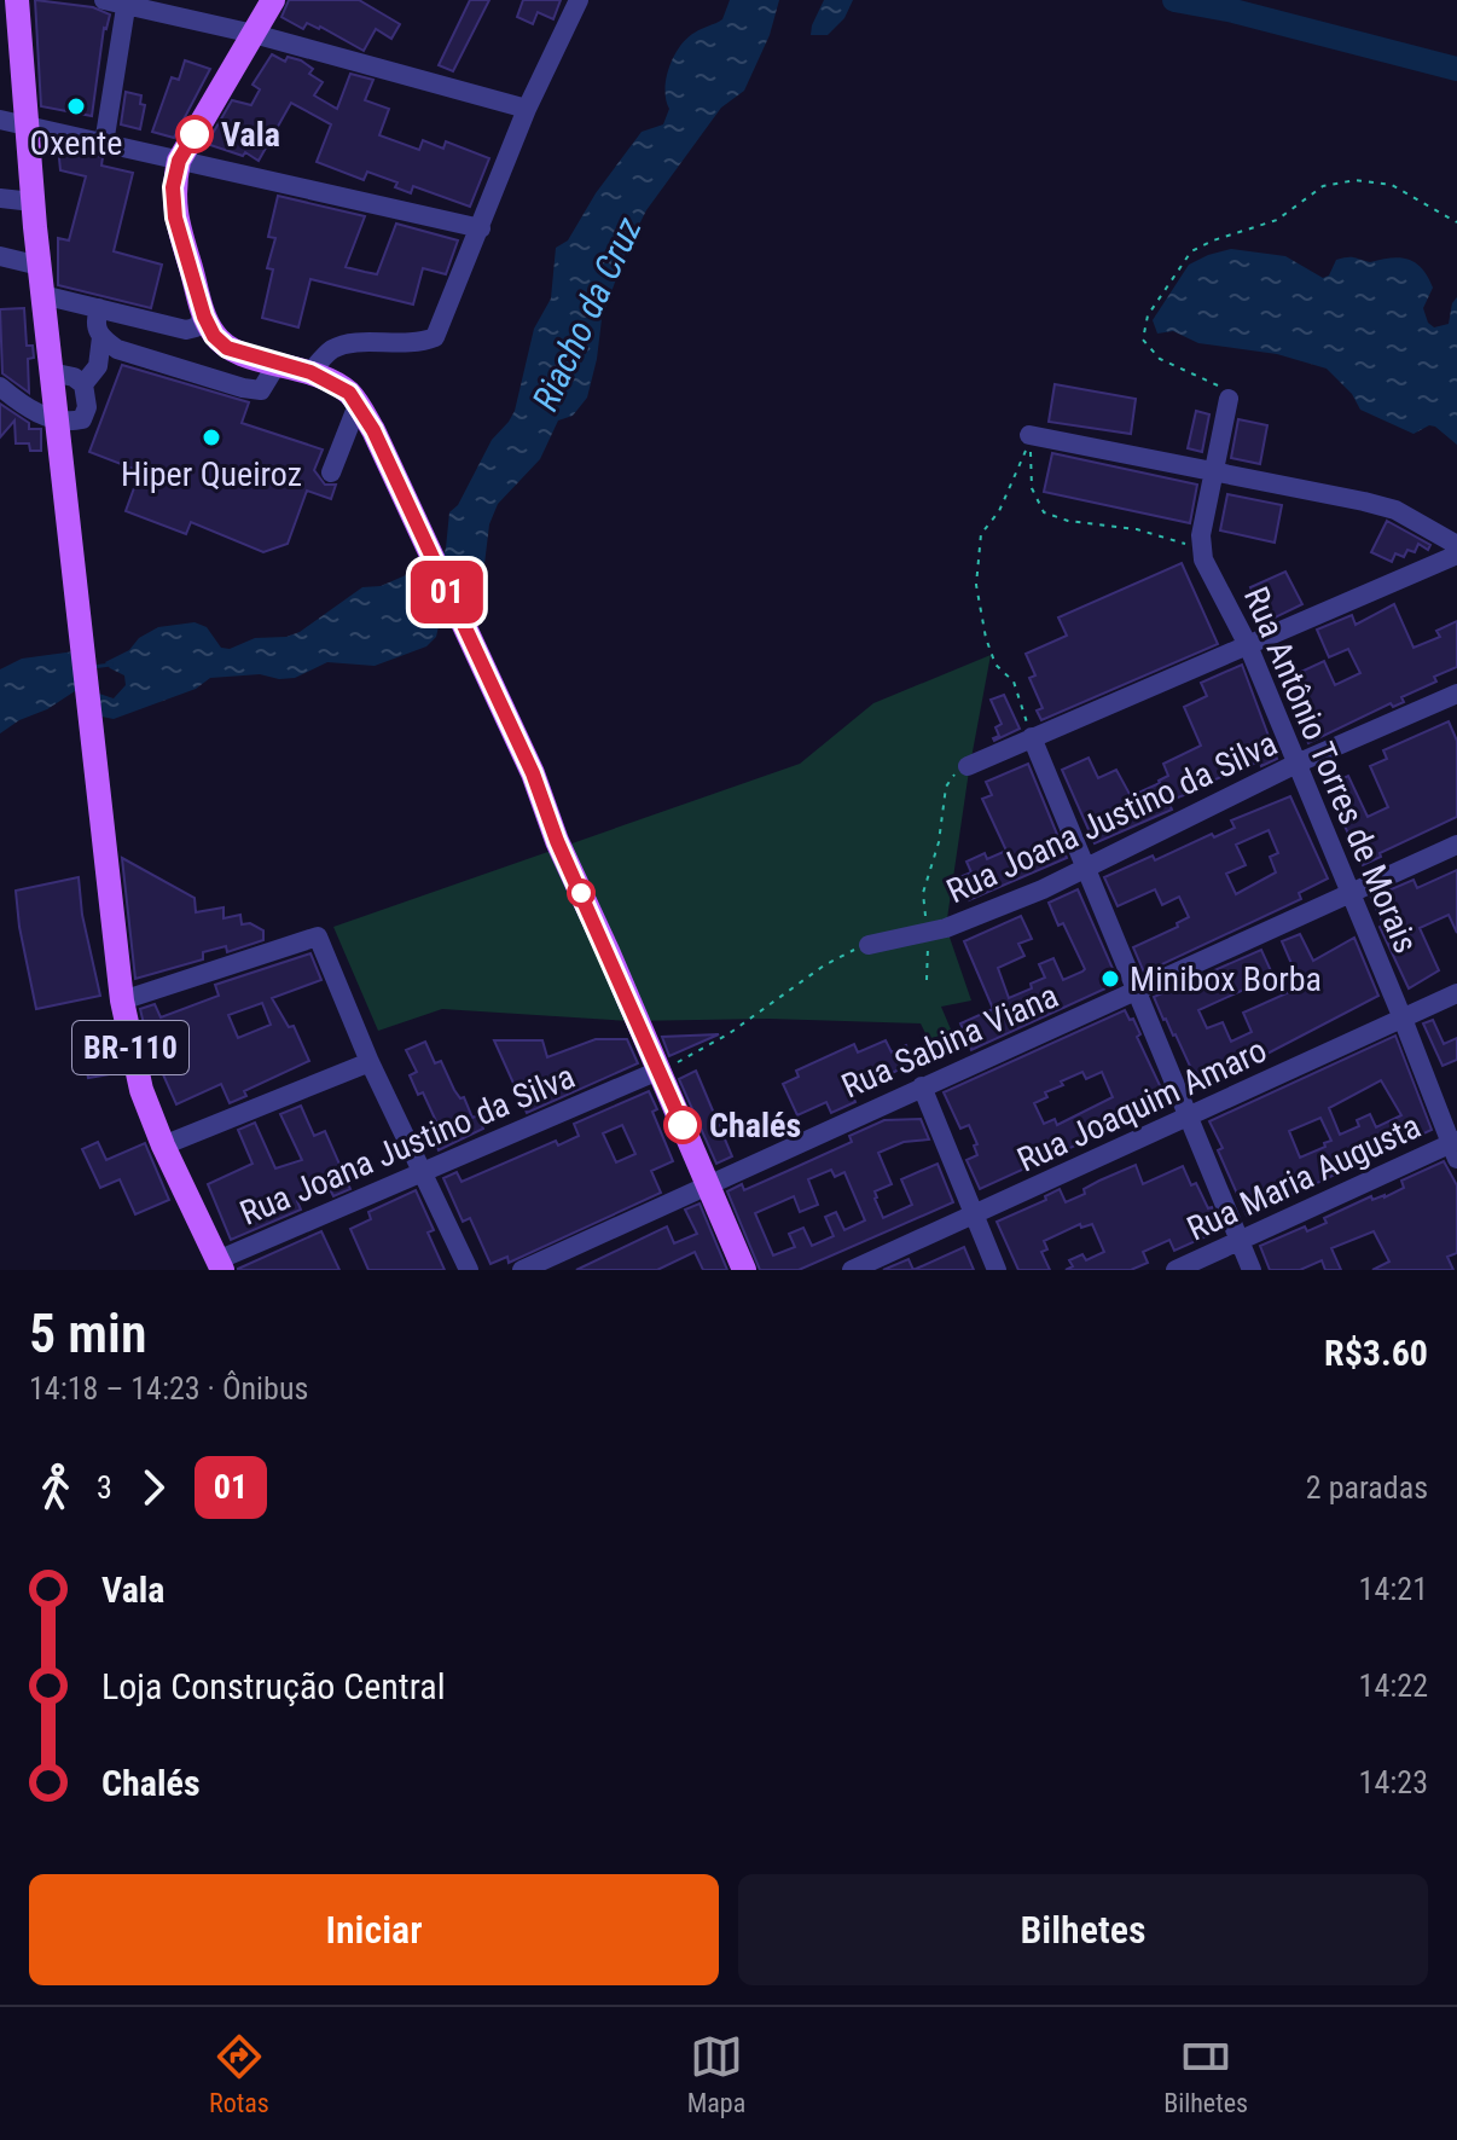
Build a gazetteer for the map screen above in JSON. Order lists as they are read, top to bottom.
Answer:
{
  "streets": {
    "main road": ["BR-110"],
    "street": [
      "Rua Antônio Torres de Morais",
      "Rua Joana Justino da Silva",
      "Rua Sabina Viana",
      "Rua Joaquim Amaro",
      "Rua Maria Augusta"
    ]
  },
  "crossings": [
    ["Rua Antônio Torres de Morais", "Rua Joana Justino da Silva"],
    ["Rua Antônio Torres de Morais", "Rua Sabina Viana"],
    ["Rua Antônio Torres de Morais", "Rua Joaquim Amaro"],
    ["Rua Antônio Torres de Morais", "Rua Maria Augusta"],
    ["Rua Joana Justino da Silva", "BR-110"]
  ],
  "water": ["Riacho da Cruz"],
  "places": [
    "Oxente",
    "Vala",
    "Hiper Queiroz",
    "Minibox Borba",
    "Chalés"
  ],
  "lines": ["bus line 01"],
  "page": {
    "on_map": "01",
    "heading": ["5 min", "14:18 – 14:23 · Ônibus", "R$3.60"],
    "legs": ["3", "01", "2 paradas"],
    "list": [
      {
        "name": "Vala",
        "value": "14:21"
      },
      {
        "name": "Loja Construção Central",
        "value": "14:22"
      },
      {
        "name": "Chalés",
        "value": "14:23"
      }
    ],
    "buttons": ["Iniciar", "Bilhetes"],
    "tabs": ["Rotas", "Mapa", "Bilhetes"]
  }
}
